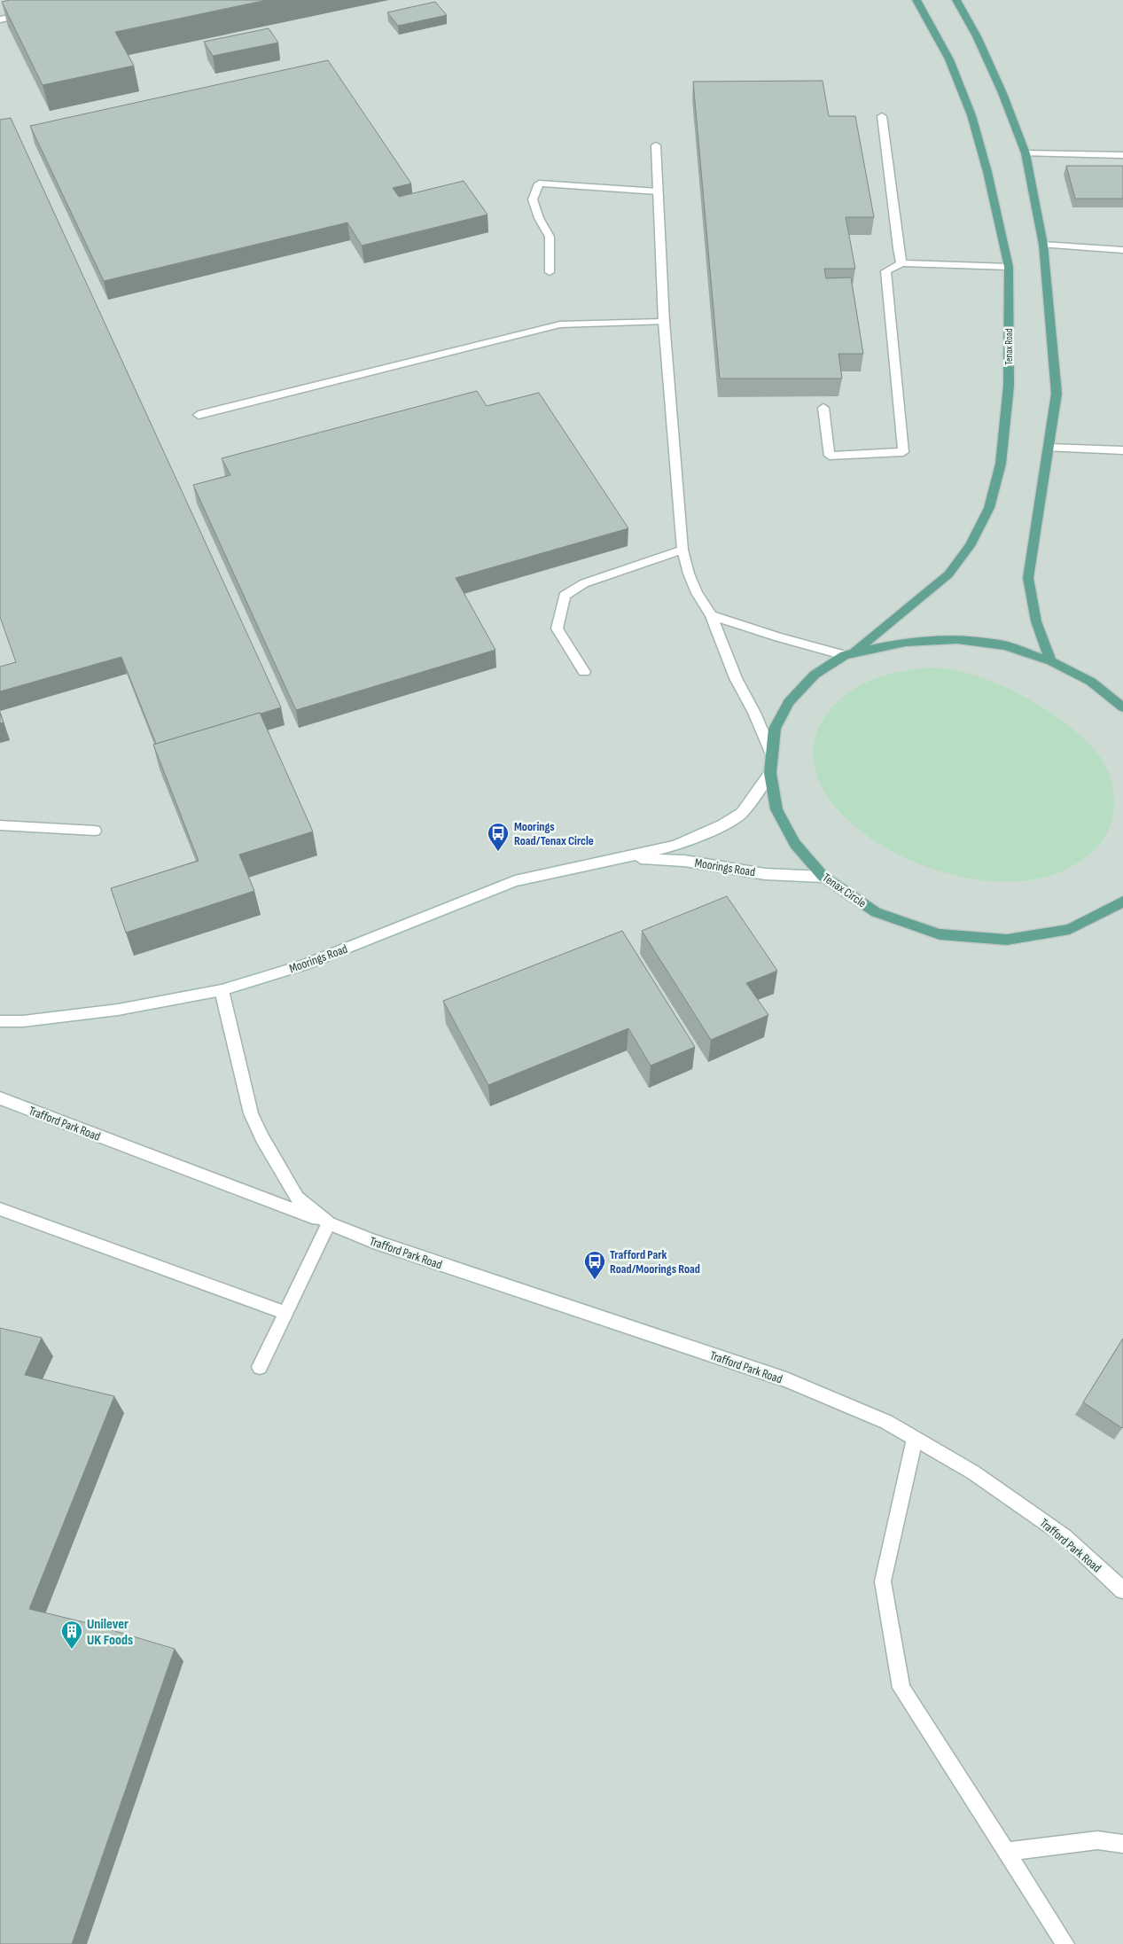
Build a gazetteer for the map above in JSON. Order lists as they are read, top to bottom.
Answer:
{
  "streets": {
    "main road": ["Tenax Road", "Tenax Circle"],
    "street": ["Moorings Road", "Trafford Park Road"]
  },
  "crossings": [
    ["Tenax Road", "Tenax Circle"],
    ["Moorings Road", "Tenax Circle"],
    ["Moorings Road", "Trafford Park Road"]
  ],
  "places": {
    "bus stop": ["Moorings Road/Tenax Circle", "Trafford Park Road/Moorings Road"],
    "building": ["Unilever UK Foods"]
  }
}
